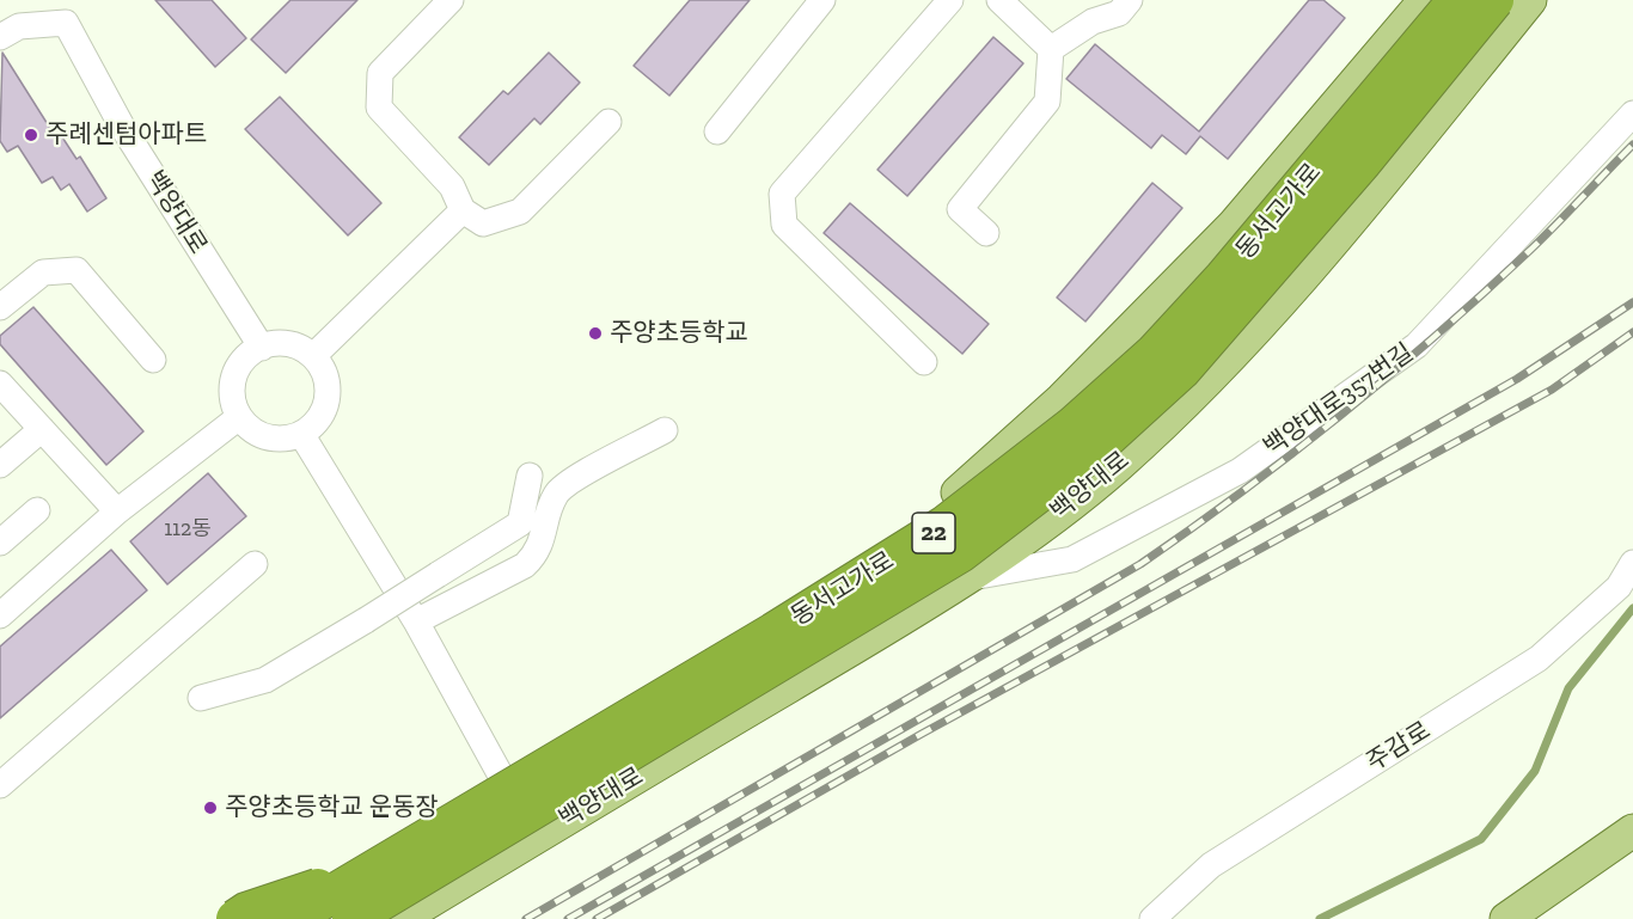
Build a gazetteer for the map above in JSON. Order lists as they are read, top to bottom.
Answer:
{
  "streets": {
    "highway": ["동서고가로", "22"],
    "main road": ["백양대로"],
    "street": ["백양대로357번길", "주감로"]
  },
  "crossings": [
    ["백양대로", "백양대로357번길"]
  ],
  "places": ["주례센텀아파트", "주양초등학교", "주양초등학교 운동장"],
  "house_numbers": ["112동"]
}
